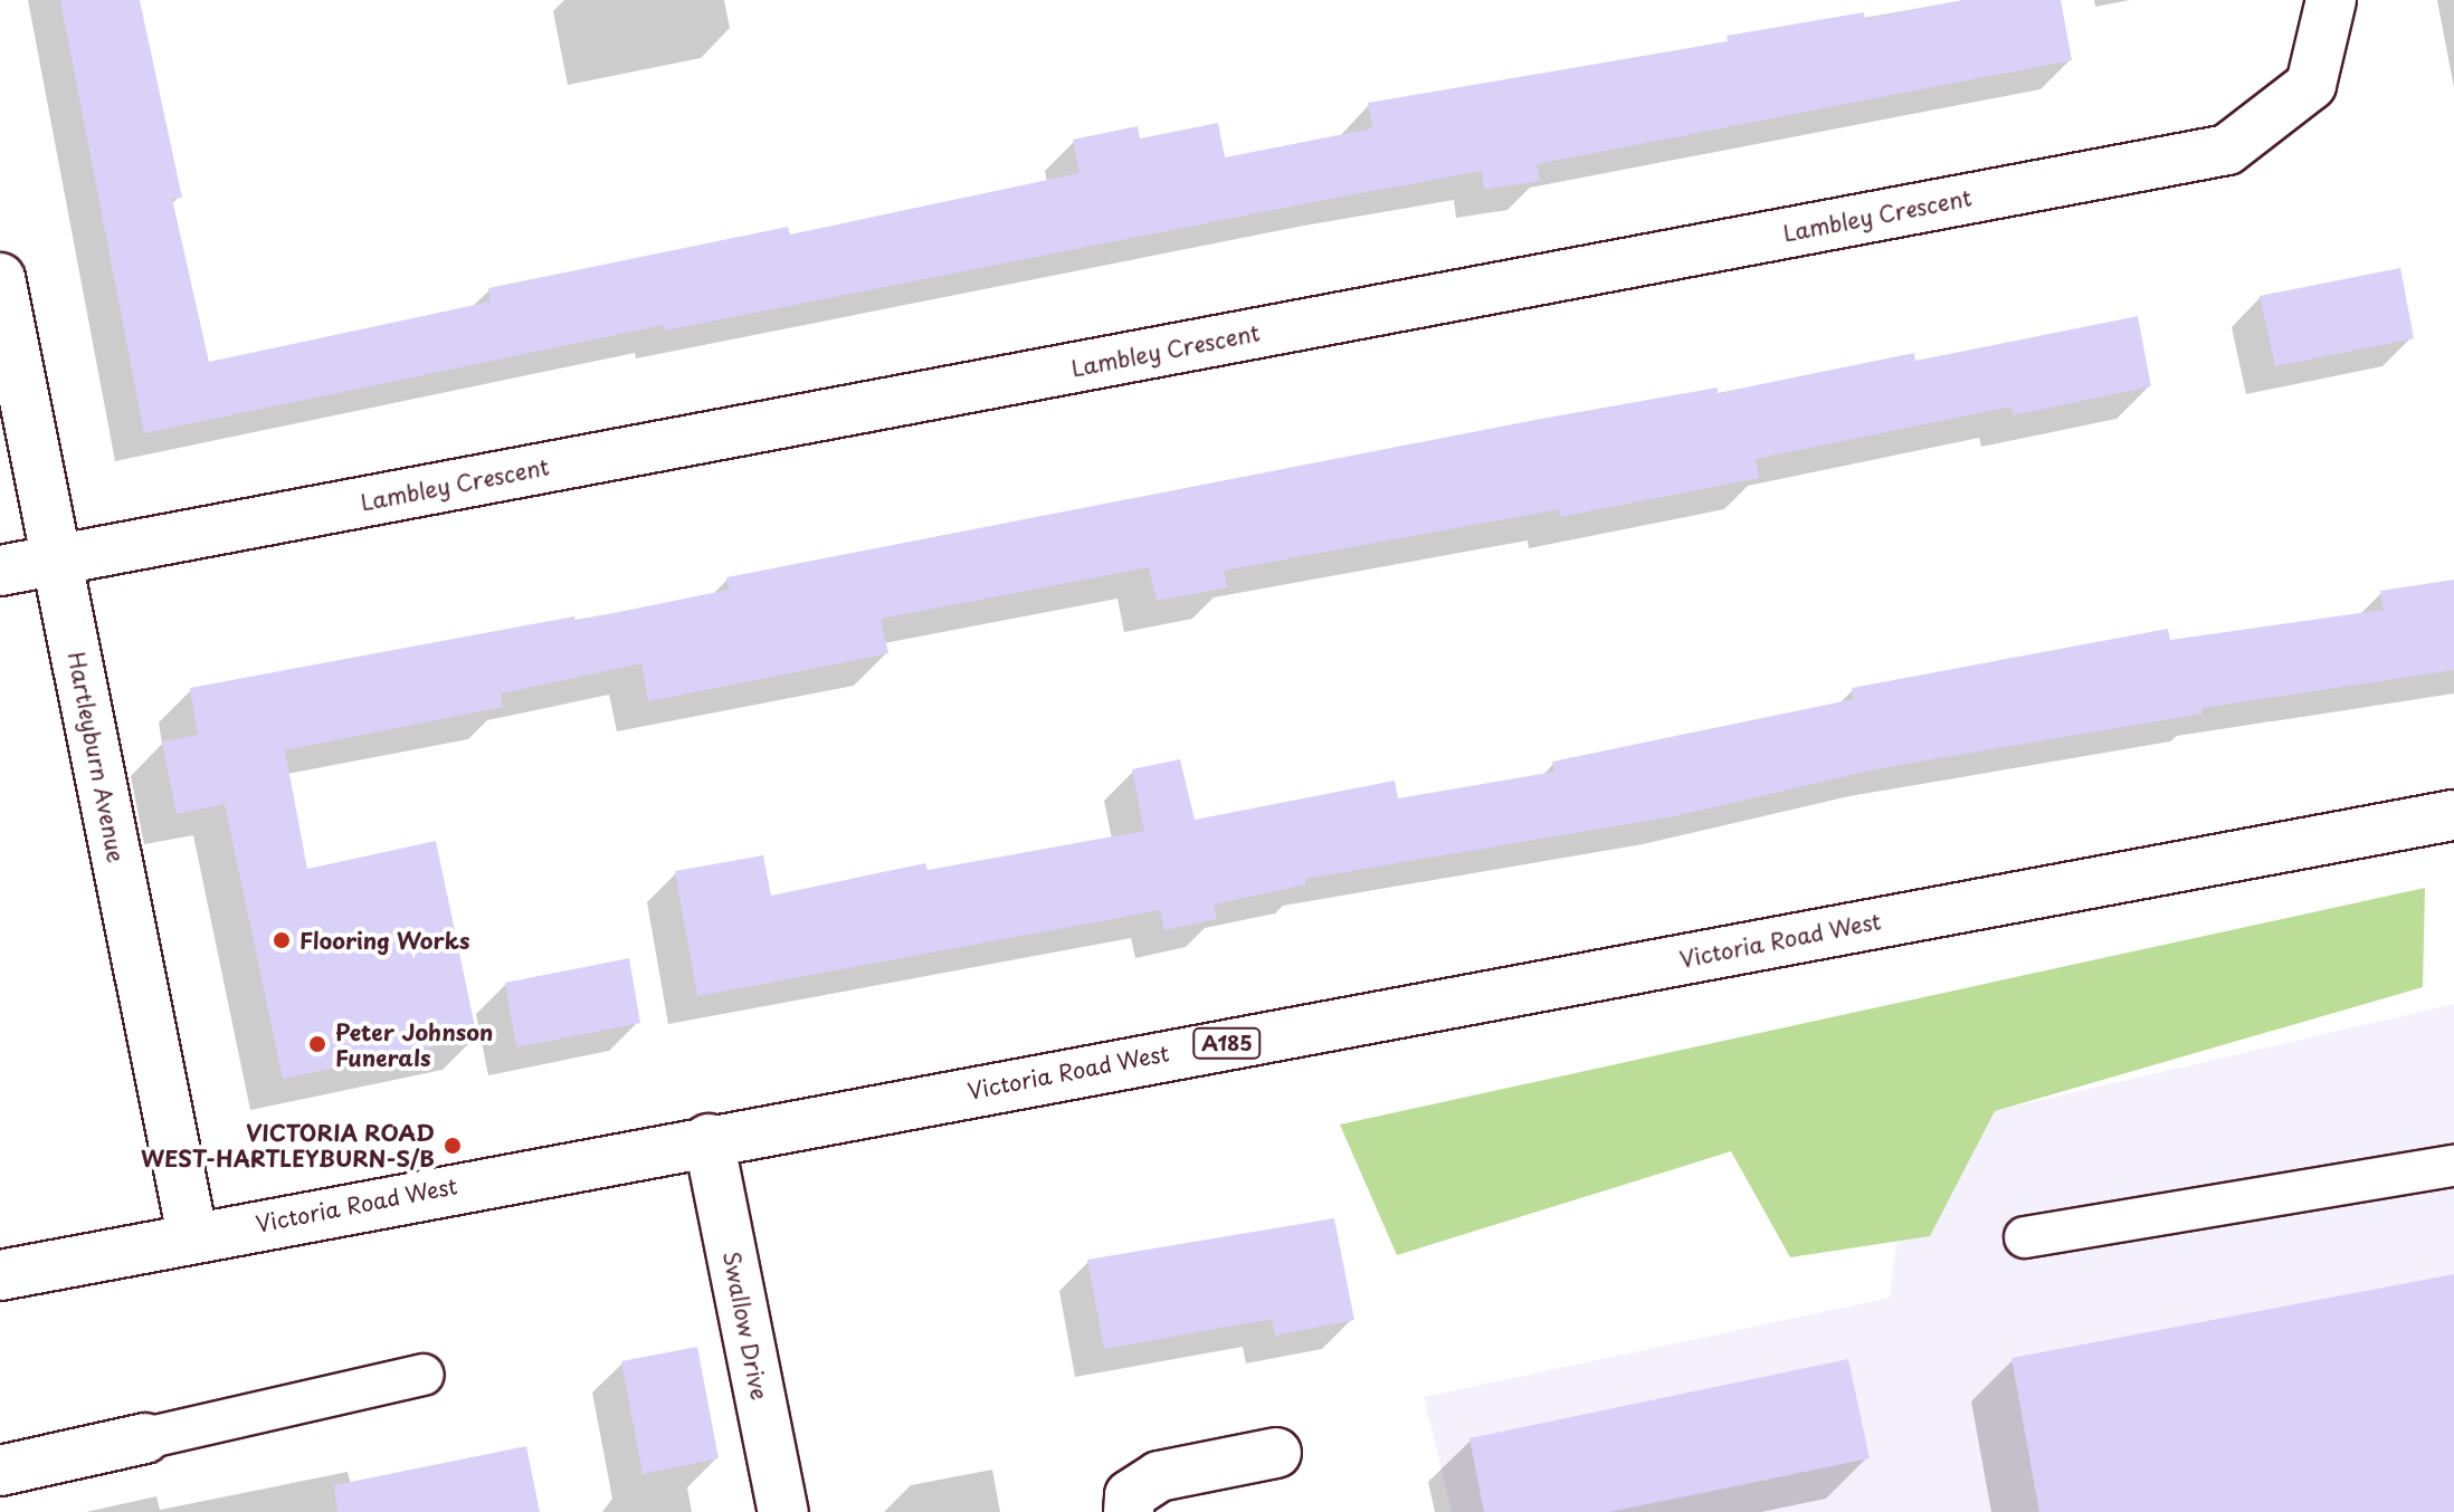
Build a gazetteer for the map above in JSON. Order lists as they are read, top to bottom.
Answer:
{
  "streets": {
    "street": [
      "Lambley Crescent",
      "Hartleyburn Avenue",
      "Victoria Road West",
      "A185",
      "Swallow Drive"
    ]
  },
  "crossings": [
    ["Lambley Crescent", "Hartleyburn Avenue"],
    ["Hartleyburn Avenue", "Victoria Road West"],
    ["Victoria Road West", "Swallow Drive"]
  ],
  "places": ["Flooring Works", "Peter Johnson Funerals", "VICTORIA ROAD WEST-HARTLEYBURN-S/B"]
}
